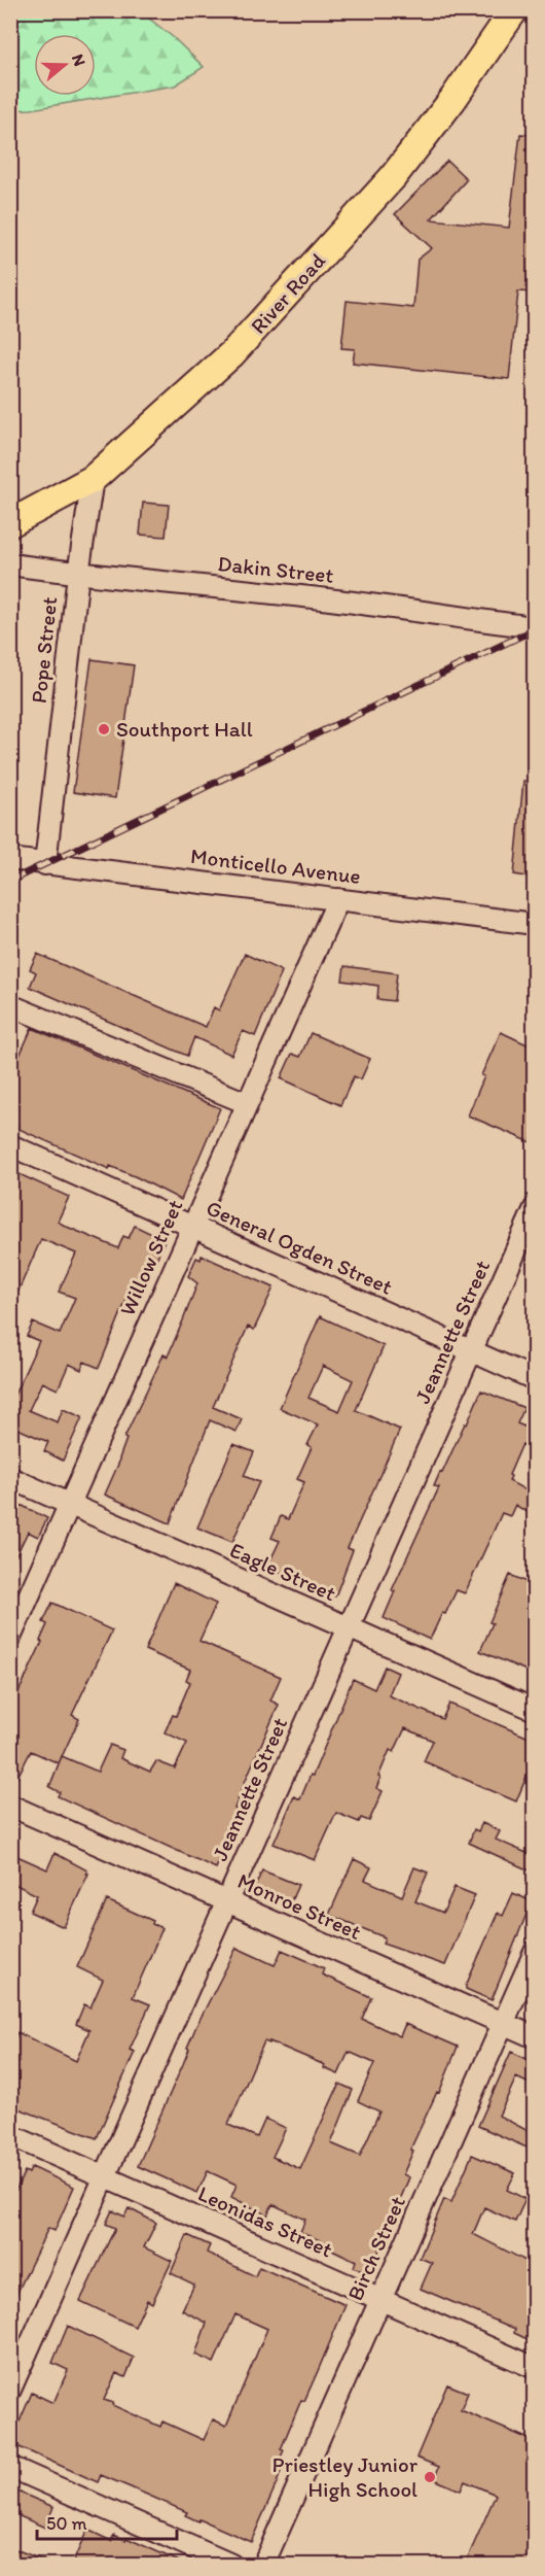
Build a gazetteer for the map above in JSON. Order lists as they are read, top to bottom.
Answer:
{
  "streets": {
    "main road": ["River Road"],
    "street": [
      "Dakin Street",
      "Pope Street",
      "Monticello Avenue",
      "General Ogden Street",
      "Willow Street",
      "Jeannette Street",
      "Eagle Street",
      "Monroe Street",
      "Leonidas Street",
      "Birch Street"
    ]
  },
  "crossings": [
    ["River Road", "Pope Street"],
    ["Dakin Street", "Pope Street"],
    ["Pope Street", "Monticello Avenue"],
    ["Monticello Avenue", "Willow Street"],
    ["General Ogden Street", "Willow Street"],
    ["General Ogden Street", "Jeannette Street"],
    ["Willow Street", "Eagle Street"],
    ["Jeannette Street", "Eagle Street"],
    ["Jeannette Street", "Monroe Street"],
    ["Jeannette Street", "Leonidas Street"],
    ["Monroe Street", "Birch Street"],
    ["Leonidas Street", "Birch Street"]
  ],
  "places": ["Southport Hall", "Priestley Junior High School"],
  "scale_bar": "50 m",
  "north": "right"
}
